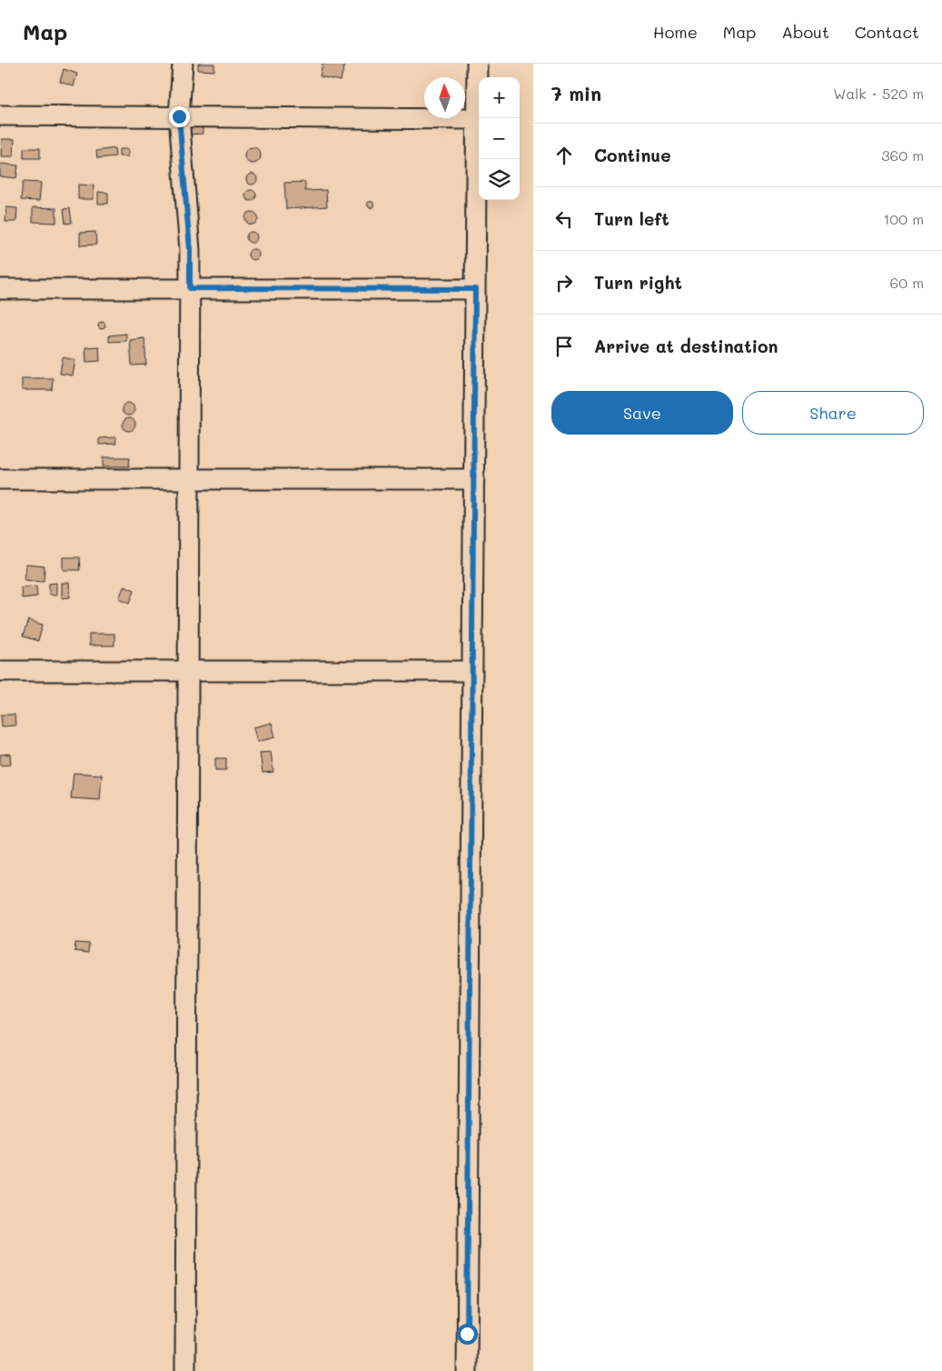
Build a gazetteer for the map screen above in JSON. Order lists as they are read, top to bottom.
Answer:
{
  "north": "top",
  "page": {
    "header": "Map",
    "nav": [
      "Home",
      "Map",
      "About",
      "Contact"
    ],
    "heading": ["7 min", "Walk · 520 m"],
    "map_buttons": ["+", "−"],
    "list": [
      ["Continue", "360 m"],
      ["Turn left", "100 m"],
      ["Turn right", "60 m"],
      "Arrive at destination"
    ],
    "buttons": ["Save", "Share"]
  }
}
